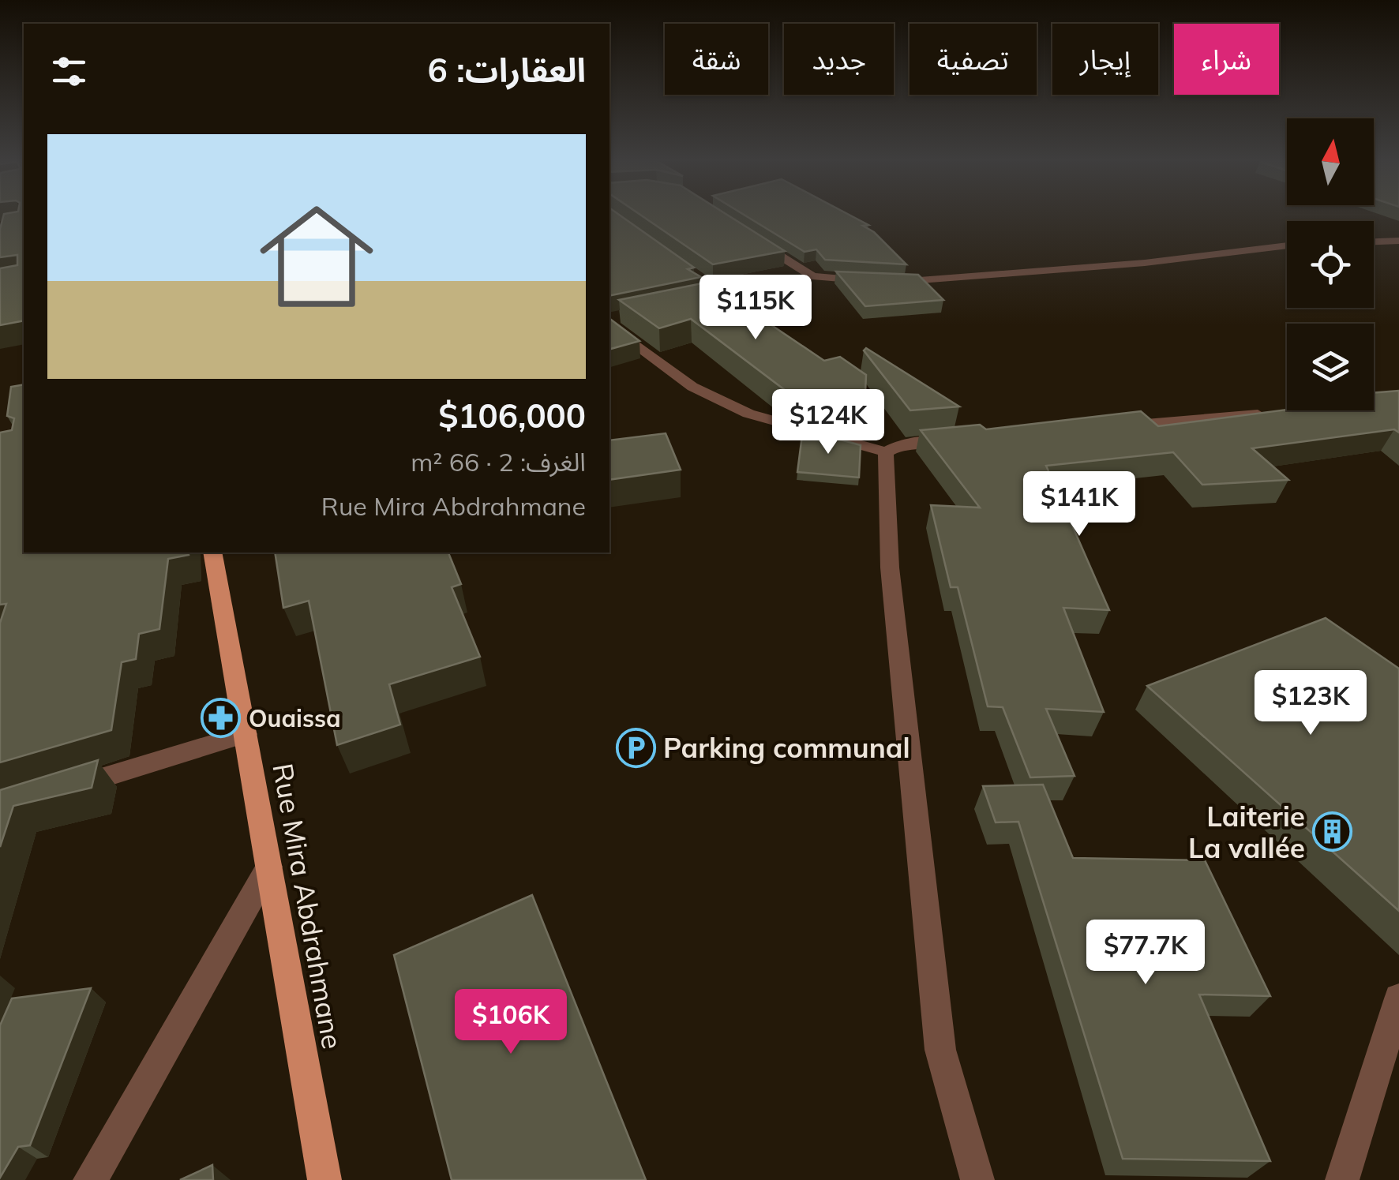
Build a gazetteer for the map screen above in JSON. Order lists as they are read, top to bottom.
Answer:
{
  "streets": {
    "main road": ["Rue Mira Abdrahmane"]
  },
  "places": {
    "pharmacy": ["Ouaissa"],
    "parking": ["Parking communal"],
    "building": ["Laiterie La vallée"]
  },
  "north": "top",
  "page": {
    "chip": [
      "شراء",
      "إيجار",
      "تصفية",
      "جديد",
      "شقة"
    ],
    "heading": "العقارات: 6",
    "list": [
      {
        "name": "$106,000",
        "note": "الغرف: 2 · 66 m² · Rue Mira Abdrahmane"
      }
    ],
    "price": [
      "$115K",
      "$124K",
      "$141K",
      "$123K",
      "$77.7K",
      "$106K"
    ]
  }
}
